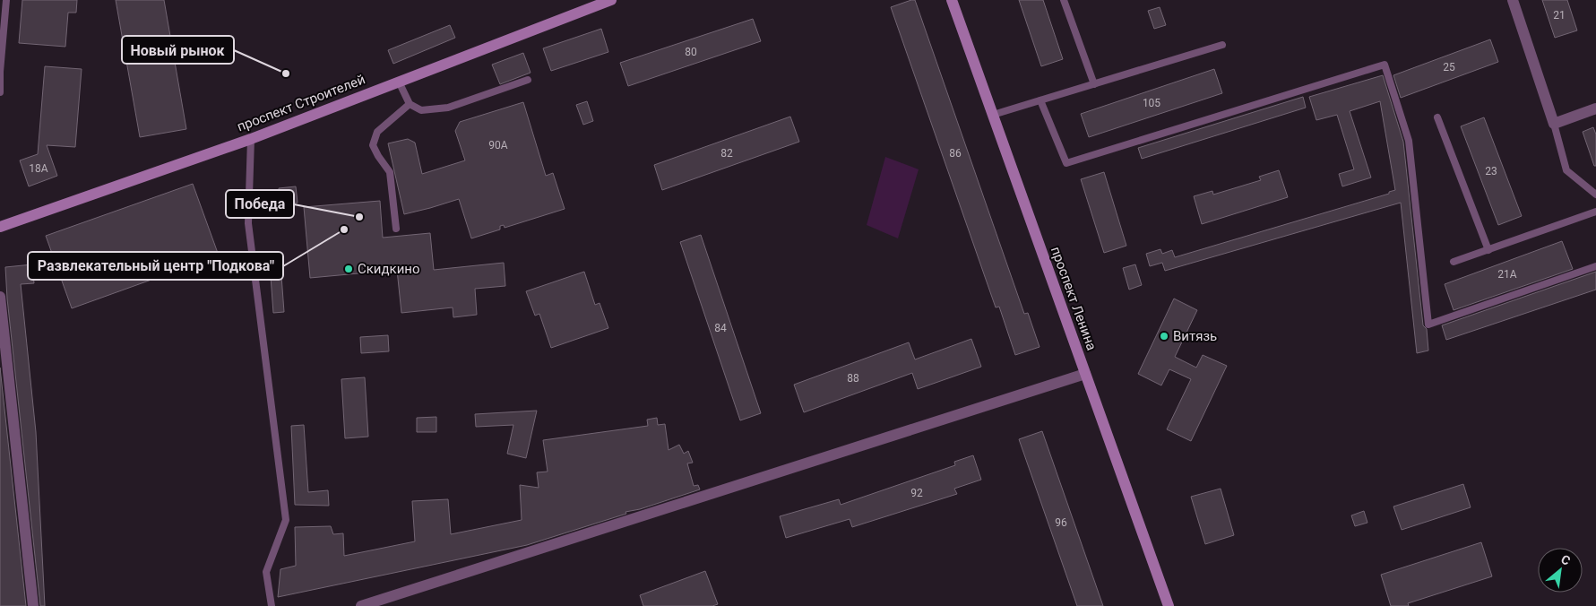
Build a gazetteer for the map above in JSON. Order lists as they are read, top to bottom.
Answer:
{
  "streets": {
    "street": ["проспект Строителей", "проспект Ленина"]
  },
  "places": [
    "Новый рынок",
    "Победа",
    "Развлекательный центр \"Подкова\"",
    "Скидкино",
    "Витязь"
  ],
  "house_numbers": [
    "21",
    "80",
    "25",
    "105",
    "90А",
    "82",
    "86",
    "18А",
    "23",
    "21А",
    "84",
    "88",
    "92",
    "96"
  ],
  "north": "top right"
}
